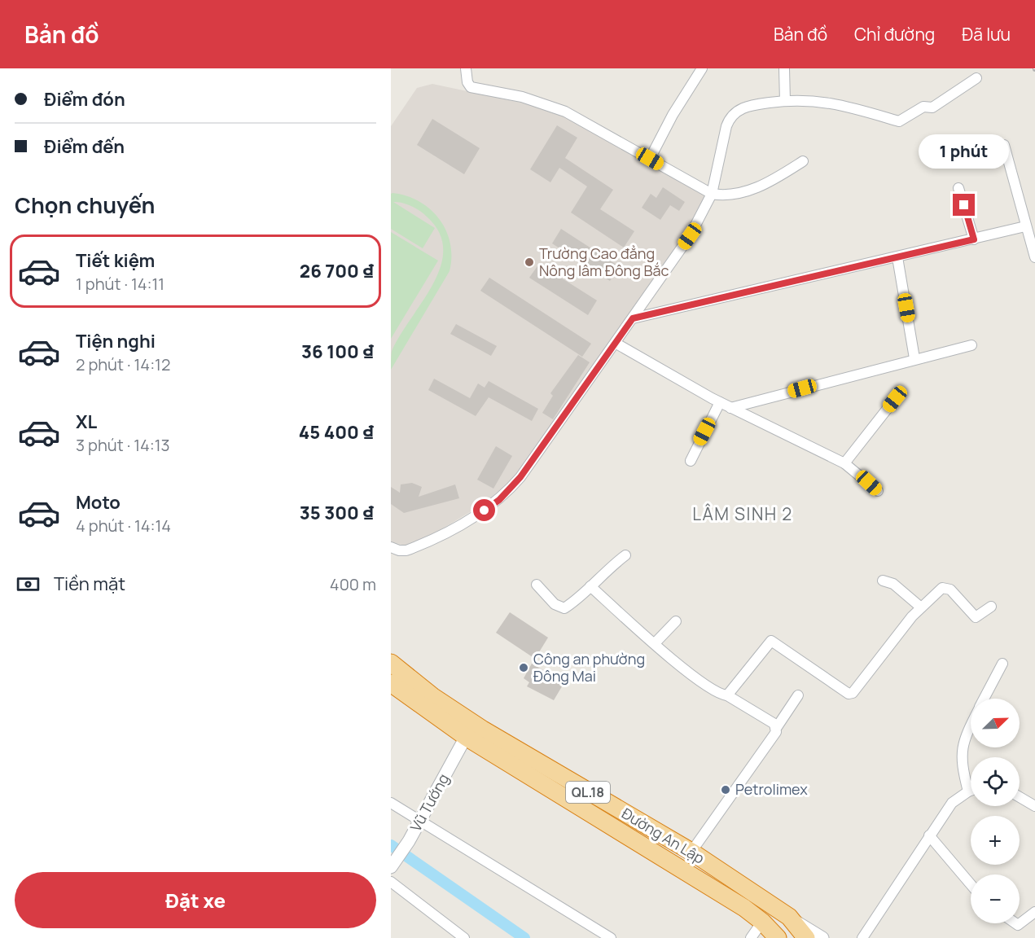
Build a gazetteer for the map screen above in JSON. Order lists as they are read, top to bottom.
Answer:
{
  "streets": {
    "highway": ["QL.18", "Đường An Lập"],
    "street": ["Vũ Tướng"]
  },
  "crossings": [
    ["Vũ Tướng", "Đường An Lập"]
  ],
  "districts": ["LÂM SINH 2"],
  "places": ["Trường Cao đẳng Nông lâm Đông Bắc", "Công an phường Đông Mai", "Petrolimex"],
  "north": "top right",
  "page": {
    "header": "Bản đồ",
    "nav": ["Bản đồ", "Chỉ đường", "Đã lưu"],
    "banner": ["Điểm đón", "Điểm đến"],
    "bubble": "1 phút",
    "heading": "Chọn chuyến",
    "list": [
      {
        "name": "Tiết kiệm",
        "note": "1 phút · 14:11",
        "value": "26 700 ₫"
      },
      {
        "name": "Tiện nghi",
        "note": "2 phút · 14:12",
        "value": "36 100 ₫"
      },
      {
        "name": "XL",
        "note": "3 phút · 14:13",
        "value": "45 400 ₫"
      },
      {
        "name": "Moto",
        "note": "4 phút · 14:14",
        "value": "35 300 ₫"
      }
    ],
    "pay": ["Tiền mặt", "400 m"],
    "map_buttons": ["+", "−"],
    "buttons": "Đặt xe"
  }
}
